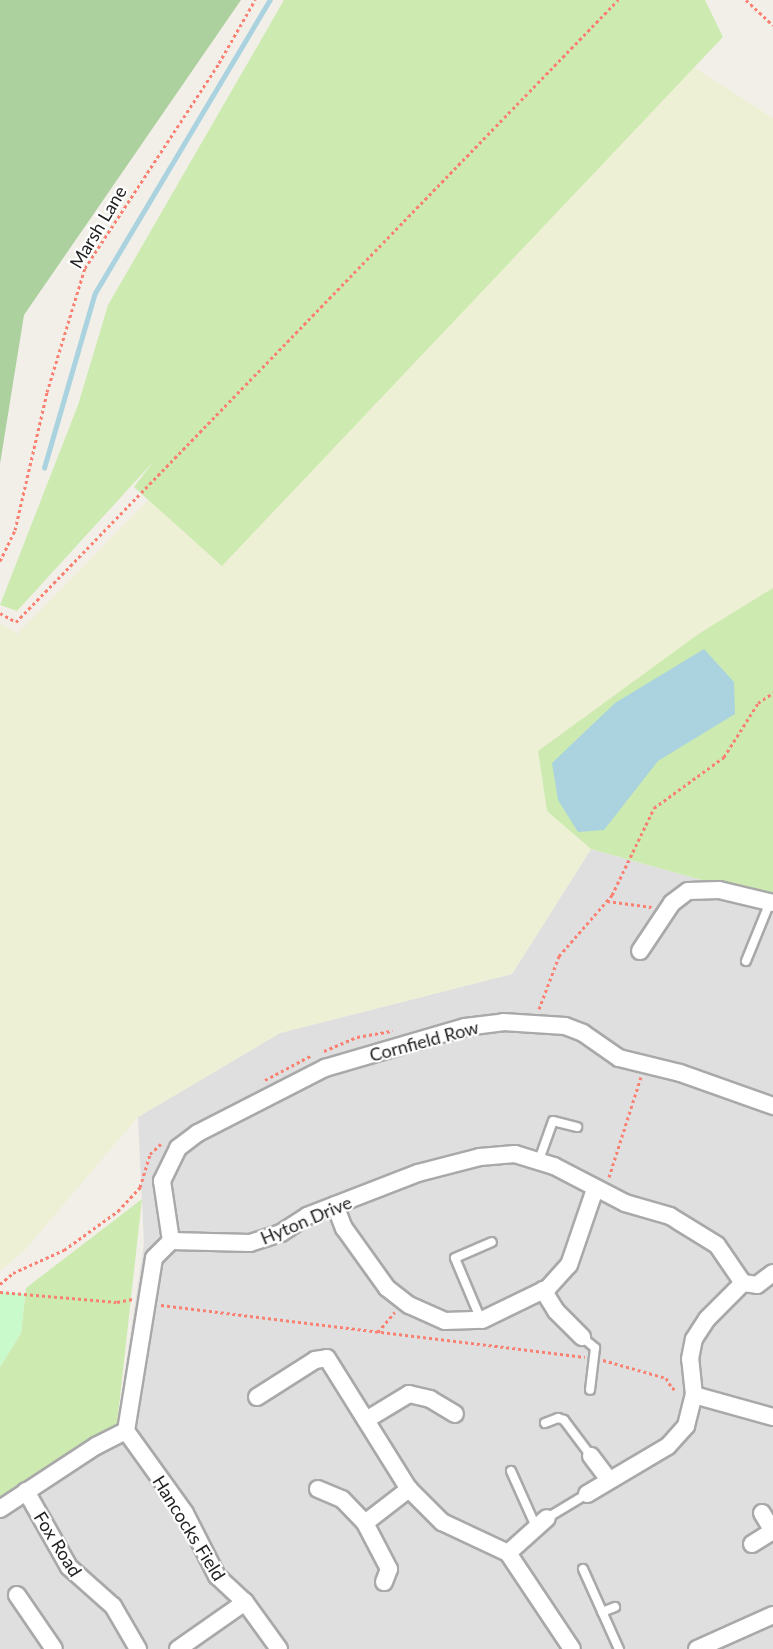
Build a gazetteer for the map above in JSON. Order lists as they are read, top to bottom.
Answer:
{
  "streets": {
    "street": [
      "Cornfield Row",
      "Hyton Drive",
      "Hancocks Field",
      "Fox Road"
    ],
    "path": ["Marsh Lane"]
  },
  "crossings": [
    ["Cornfield Row", "Hyton Drive"]
  ]
}
